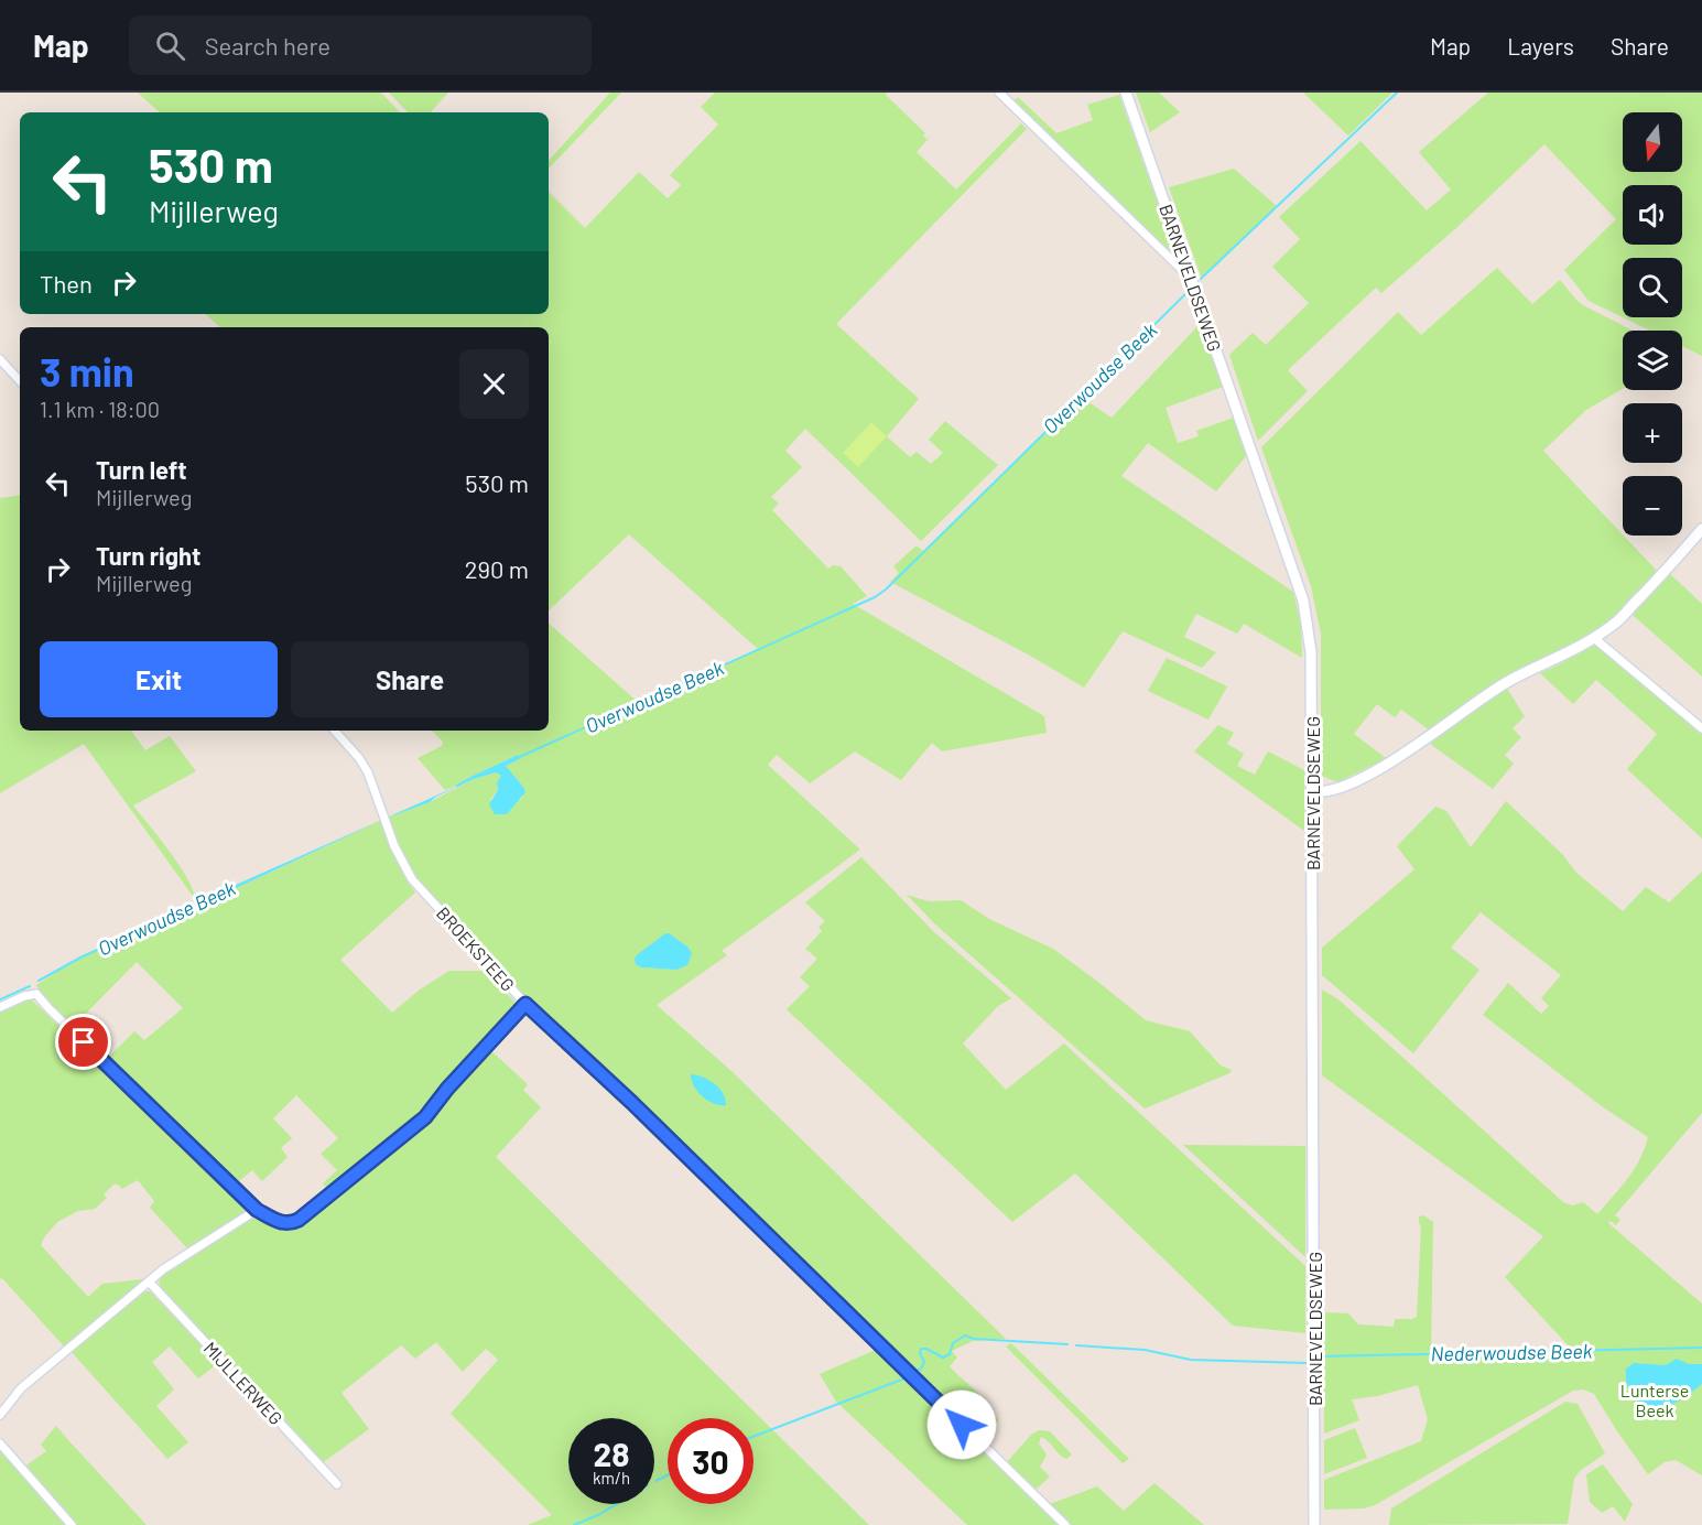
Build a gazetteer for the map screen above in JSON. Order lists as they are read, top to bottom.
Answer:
{
  "streets": {
    "main road": ["BARNEVELDSEWEG"],
    "street": ["BROEKSTEEG", "MIJLLERWEG"]
  },
  "water": ["Overwoudse Beek", "Nederwoudse Beek"],
  "parks": ["Lunterse Beek"],
  "north": "bottom",
  "page": {
    "header": "Map",
    "search": "Search here",
    "nav": ["Map", "Layers", "Share"],
    "map_buttons": ["+", "−"],
    "turn": ["530 m", "Mijllerweg"],
    "then": "Then",
    "heading": ["3 min", "1.1 km · 18:00"],
    "list": [
      {
        "name": "Turn left",
        "note": "Mijllerweg",
        "value": "530 m"
      },
      {
        "name": "Turn right",
        "note": "Mijllerweg",
        "value": "290 m"
      }
    ],
    "buttons": ["Exit", "Share"],
    "speed": "28 km/h",
    "limit": "30"
  }
}
